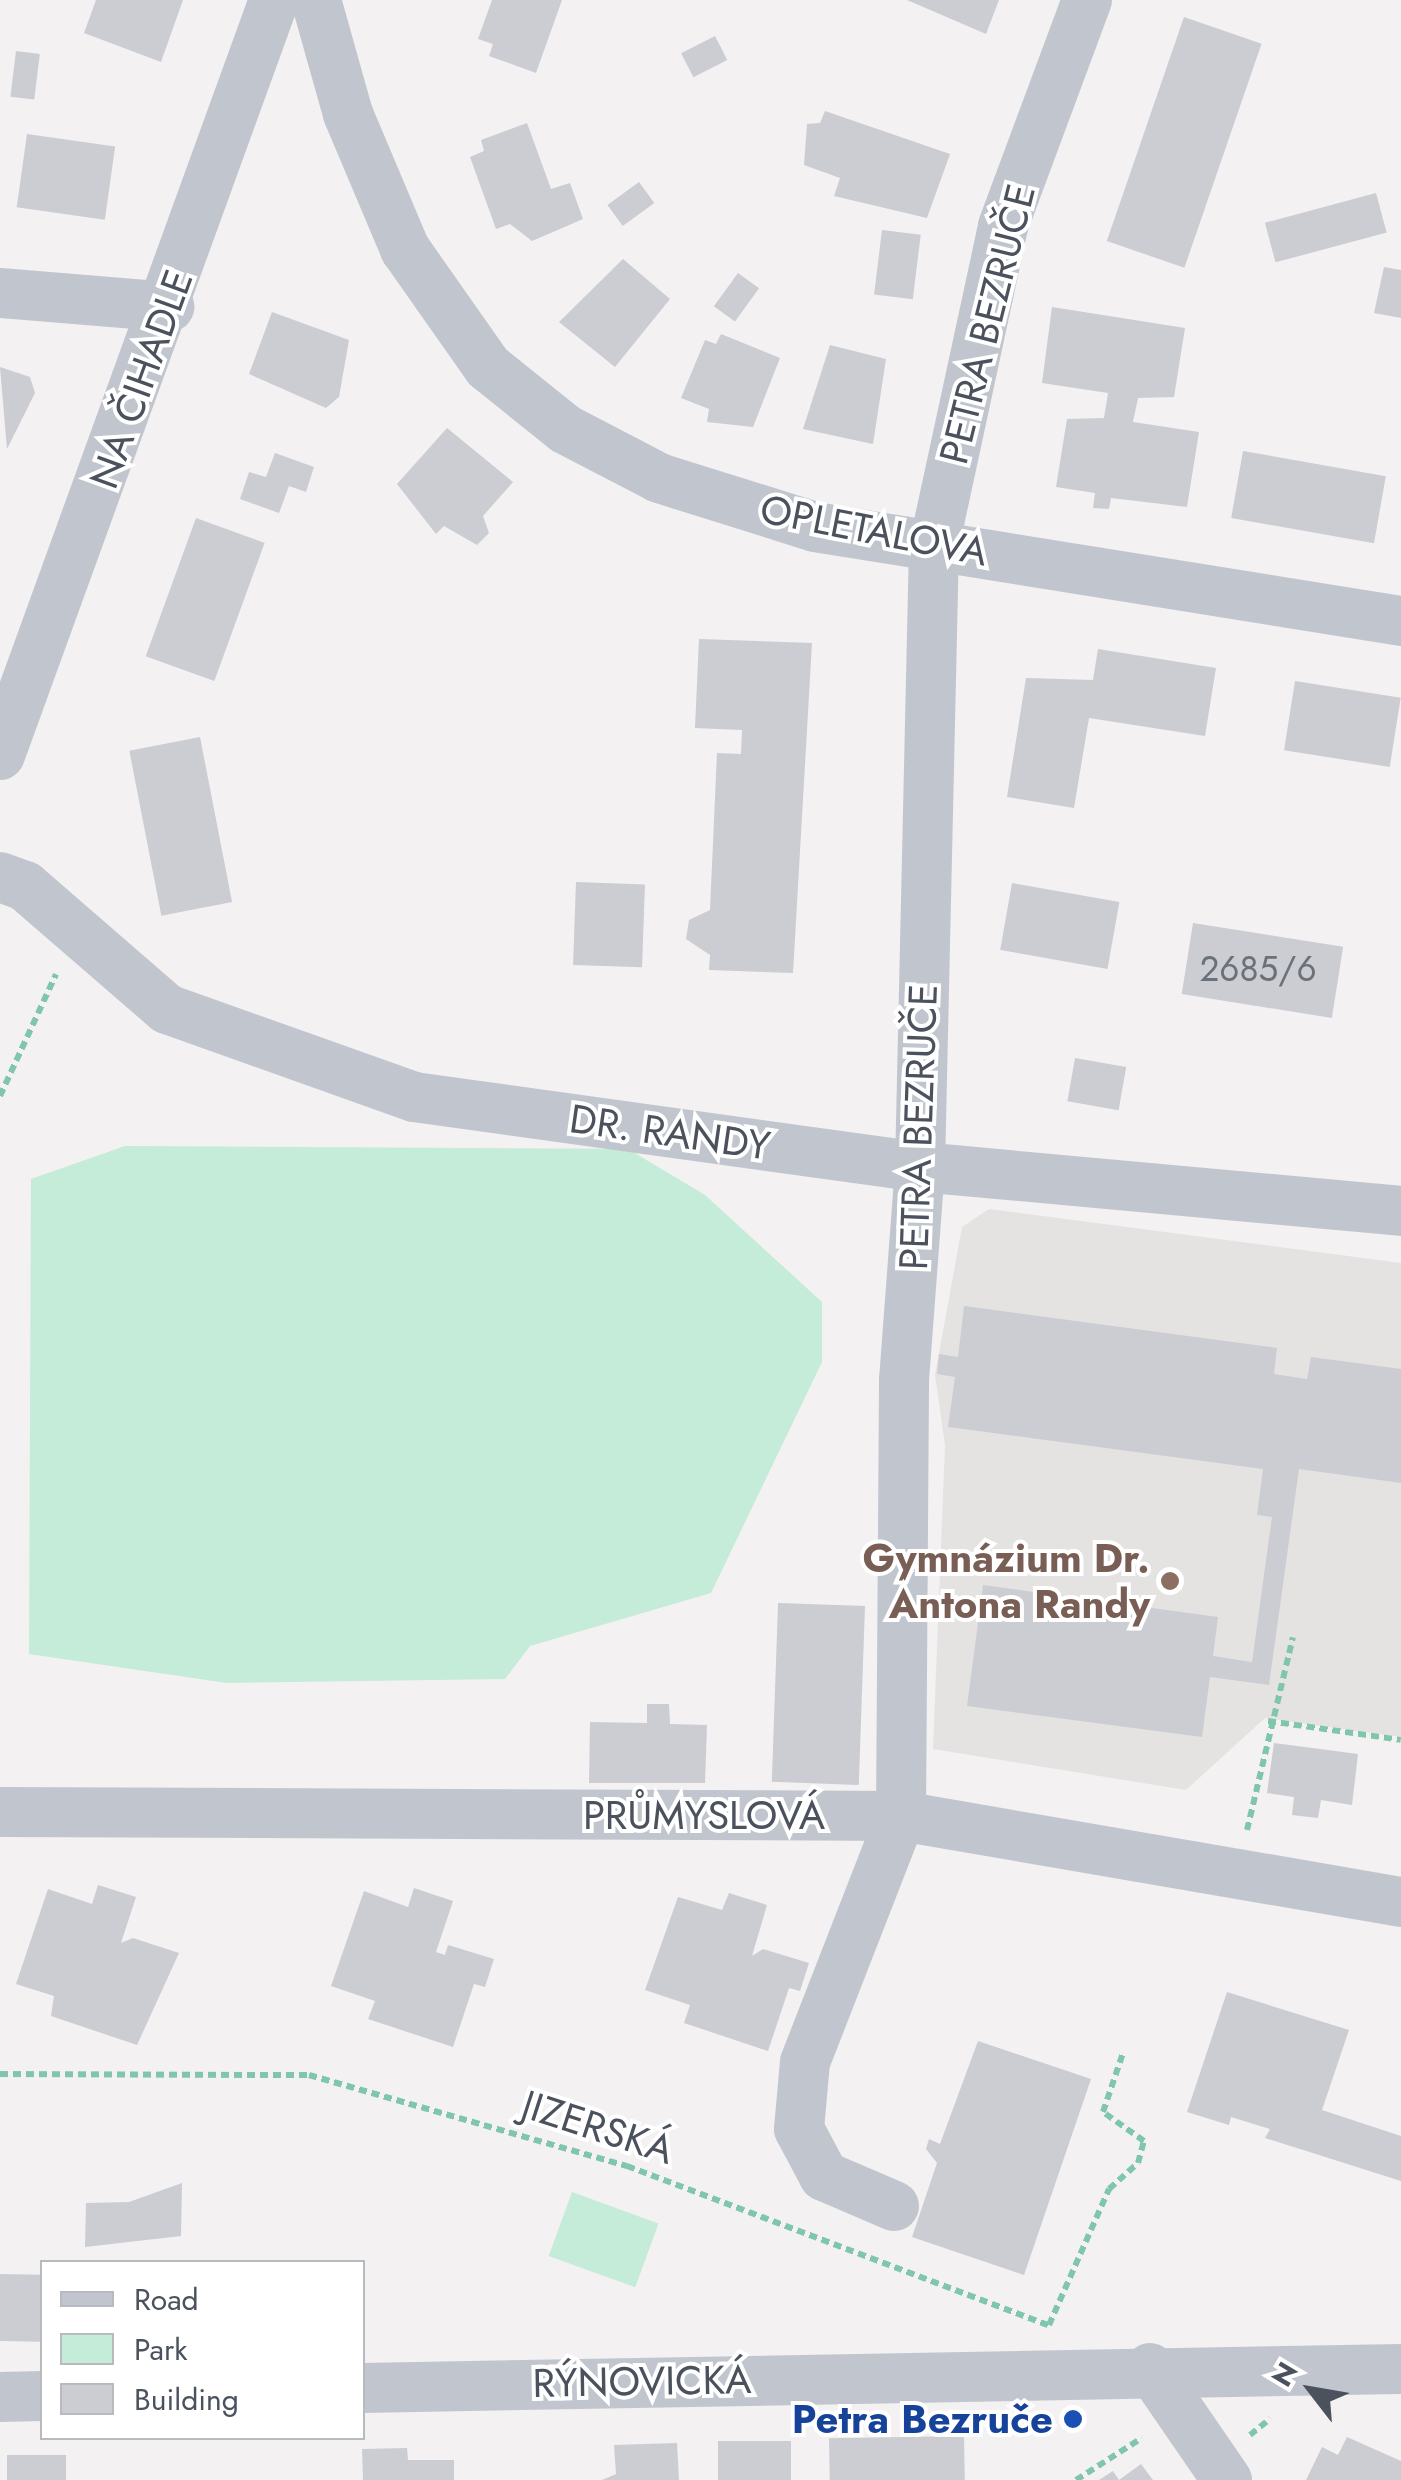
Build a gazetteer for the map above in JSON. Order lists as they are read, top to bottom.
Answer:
{
  "streets": {
    "street": [
      "PETRA BEZRUČE",
      "NA ČIHADLE",
      "OPLETALOVA",
      "DR. RANDY",
      "PRŮMYSLOVÁ",
      "RÝNOVICKÁ"
    ],
    "path": ["JIZERSKÁ"]
  },
  "crossings": [
    ["PETRA BEZRUČE", "OPLETALOVA"],
    ["PETRA BEZRUČE", "DR. RANDY"],
    ["PETRA BEZRUČE", "PRŮMYSLOVÁ"]
  ],
  "places": ["Gymnázium Dr. Antona Randy", "Petra Bezruče"],
  "house_numbers": ["2685/6"],
  "legend": ["Road", "Park", "Building"],
  "north": "top left"
}
